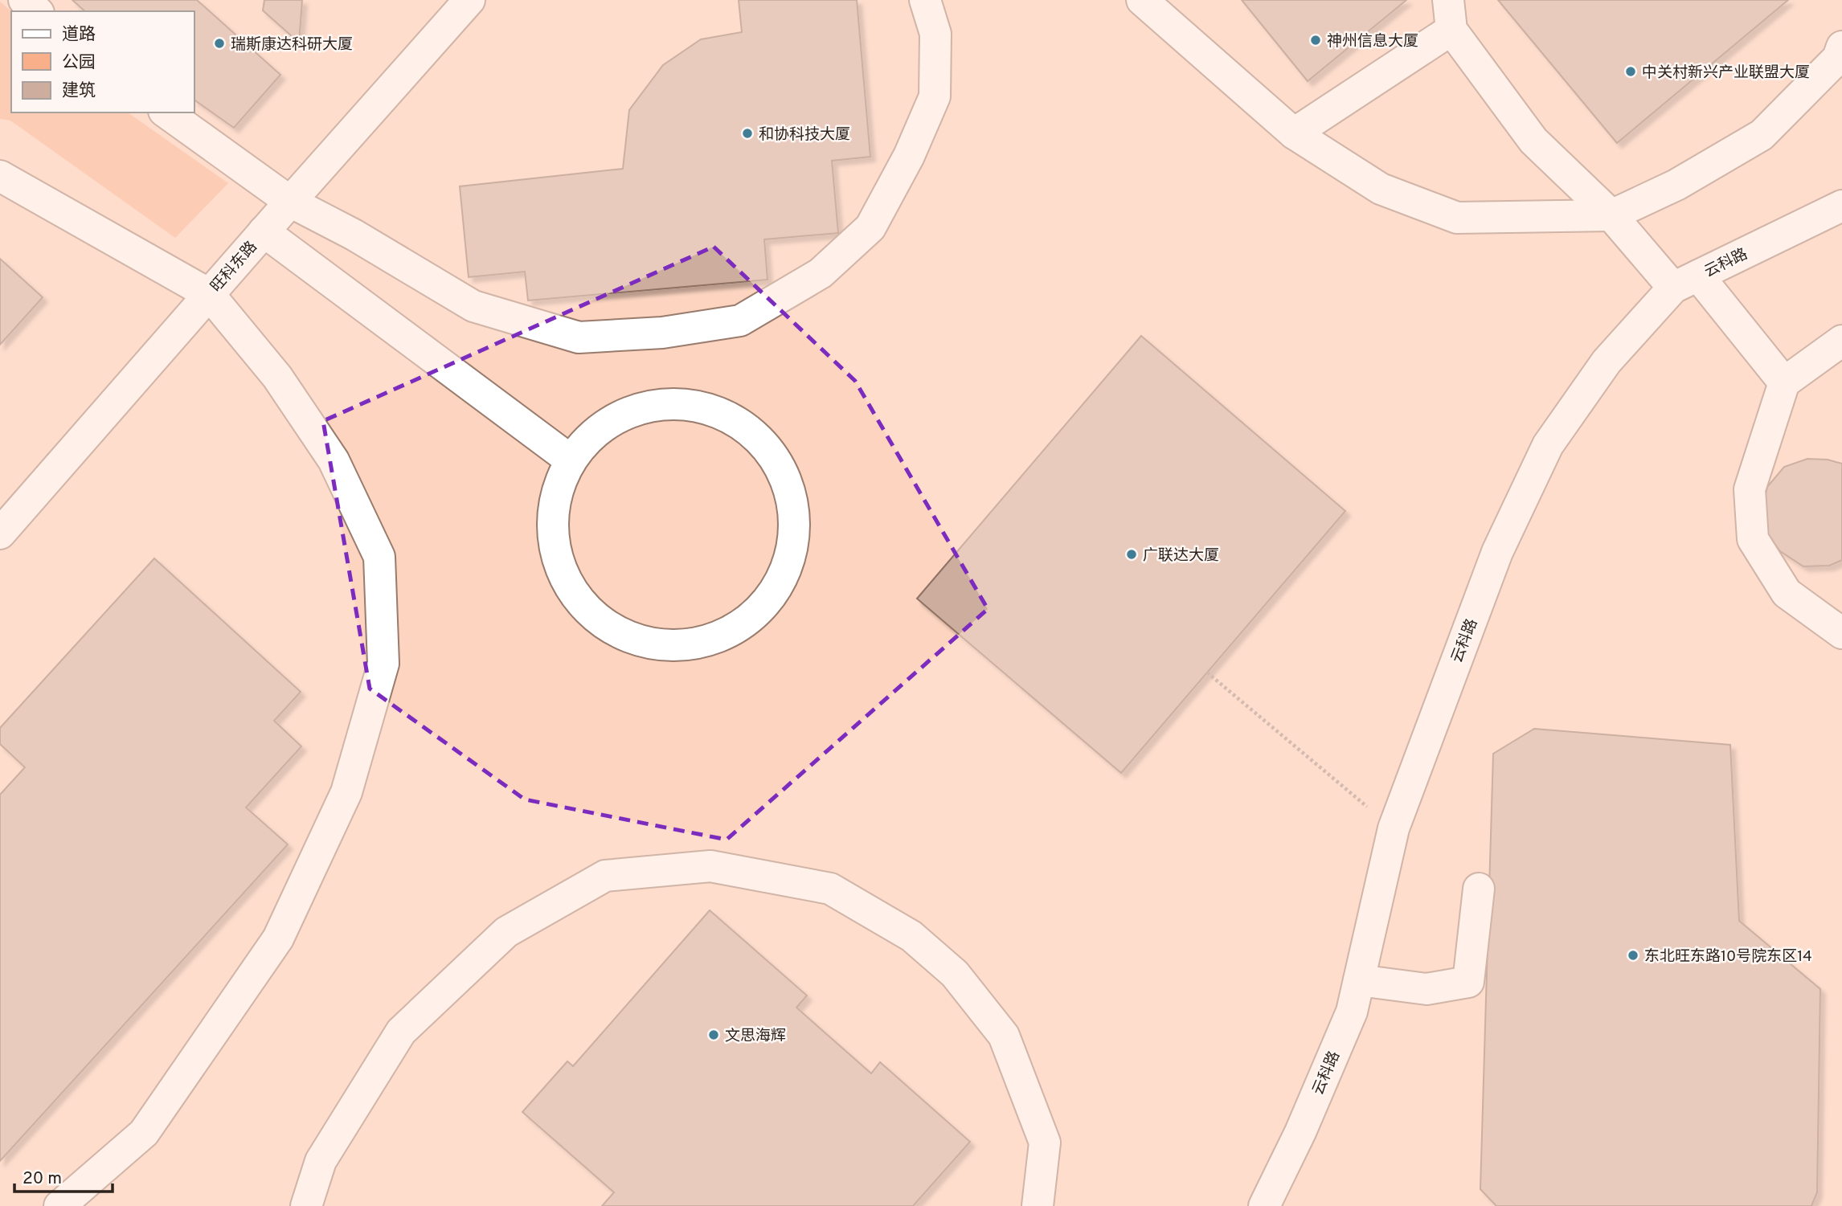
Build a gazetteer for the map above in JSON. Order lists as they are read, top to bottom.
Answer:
{
  "streets": {
    "street": ["云科路", "旺科东路"]
  },
  "places": [
    "神州信息大厦",
    "瑞斯康达科研大厦",
    "中关村新兴产业联盟大厦",
    "和协科技大厦",
    "广联达大厦",
    "东北旺东路10号院东区14",
    "文思海辉"
  ],
  "legend": ["道路", "公园", "建筑"],
  "scale_bar": "20 m"
}
